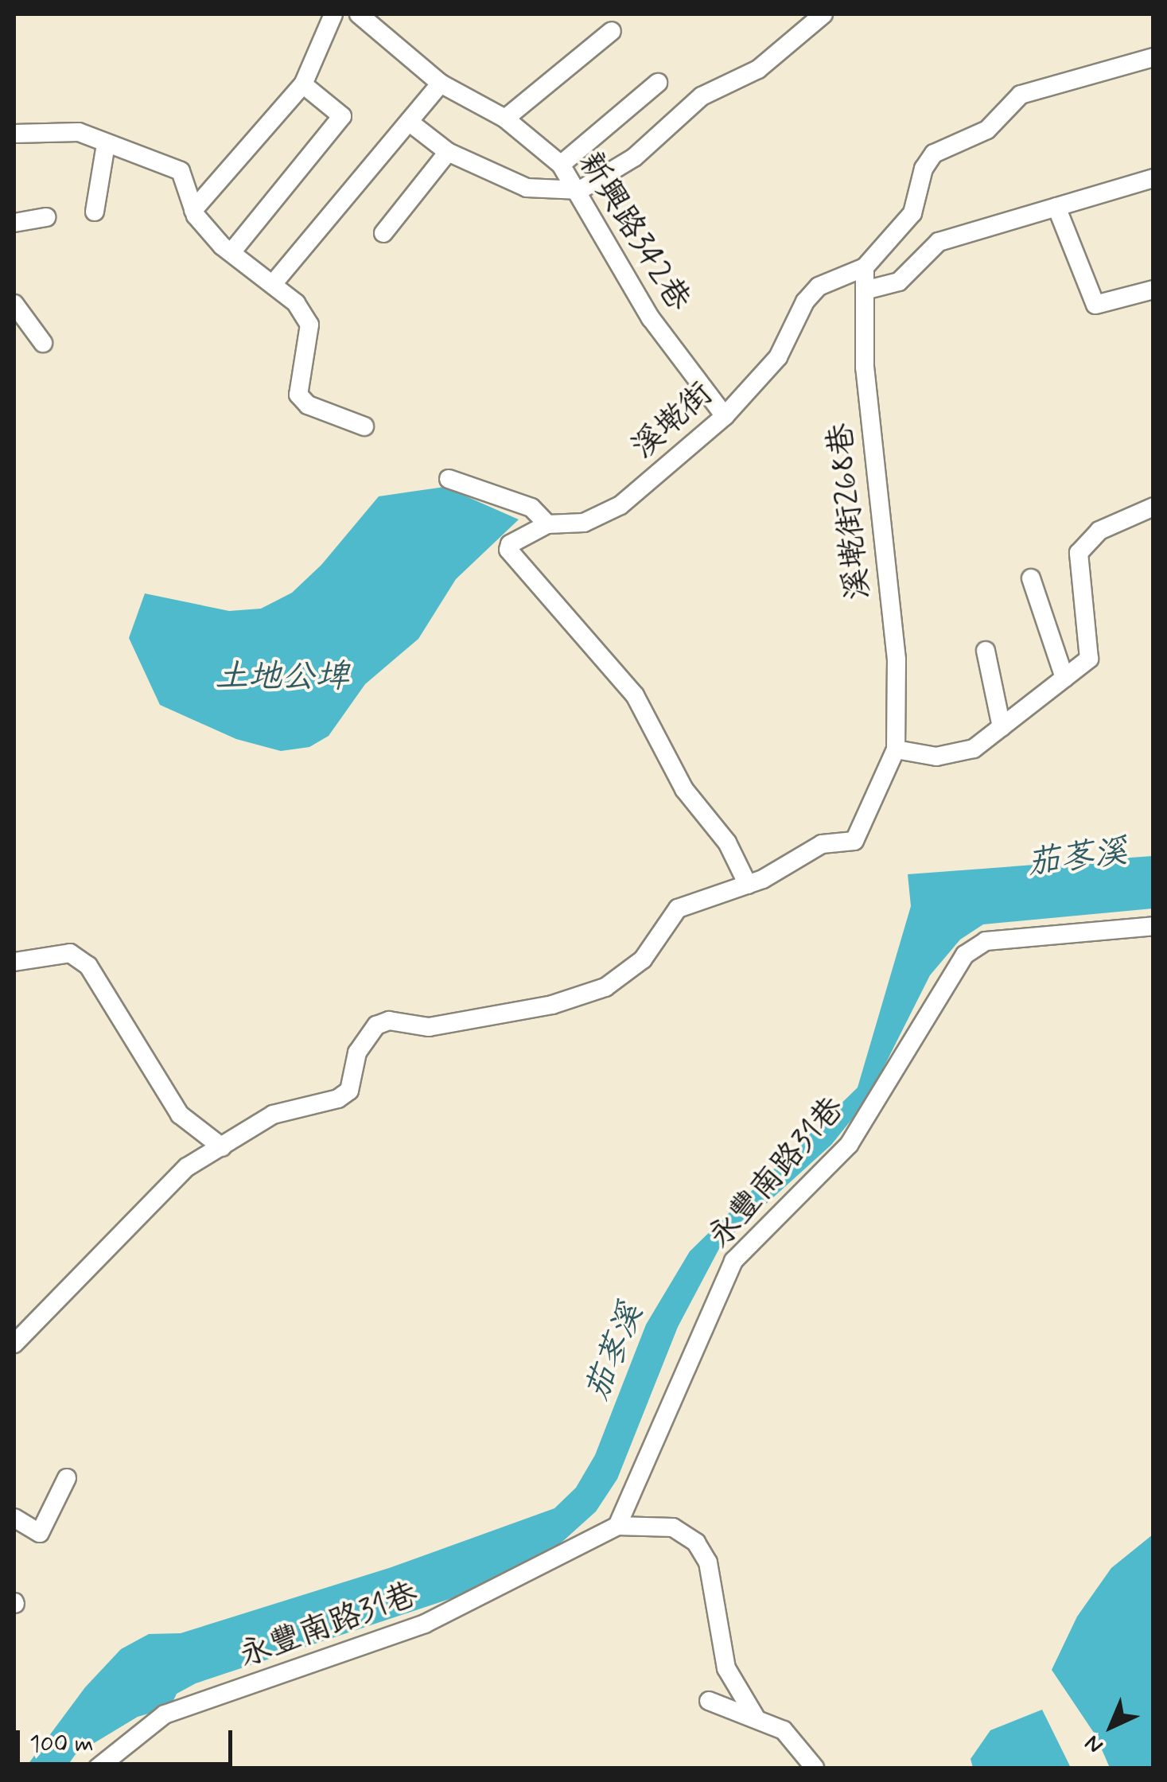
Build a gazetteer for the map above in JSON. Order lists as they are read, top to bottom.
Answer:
{
  "streets": {
    "street": [
      "新興路342巷",
      "溪墘街",
      "溪墘街268巷",
      "永豐南路31巷"
    ]
  },
  "crossings": [
    ["新興路342巷", "溪墘街"],
    ["溪墘街", "溪墘街268巷"]
  ],
  "water": ["土地公埤", "茄苳溪"],
  "scale_bar": "100 m",
  "north": "bottom left"
}
